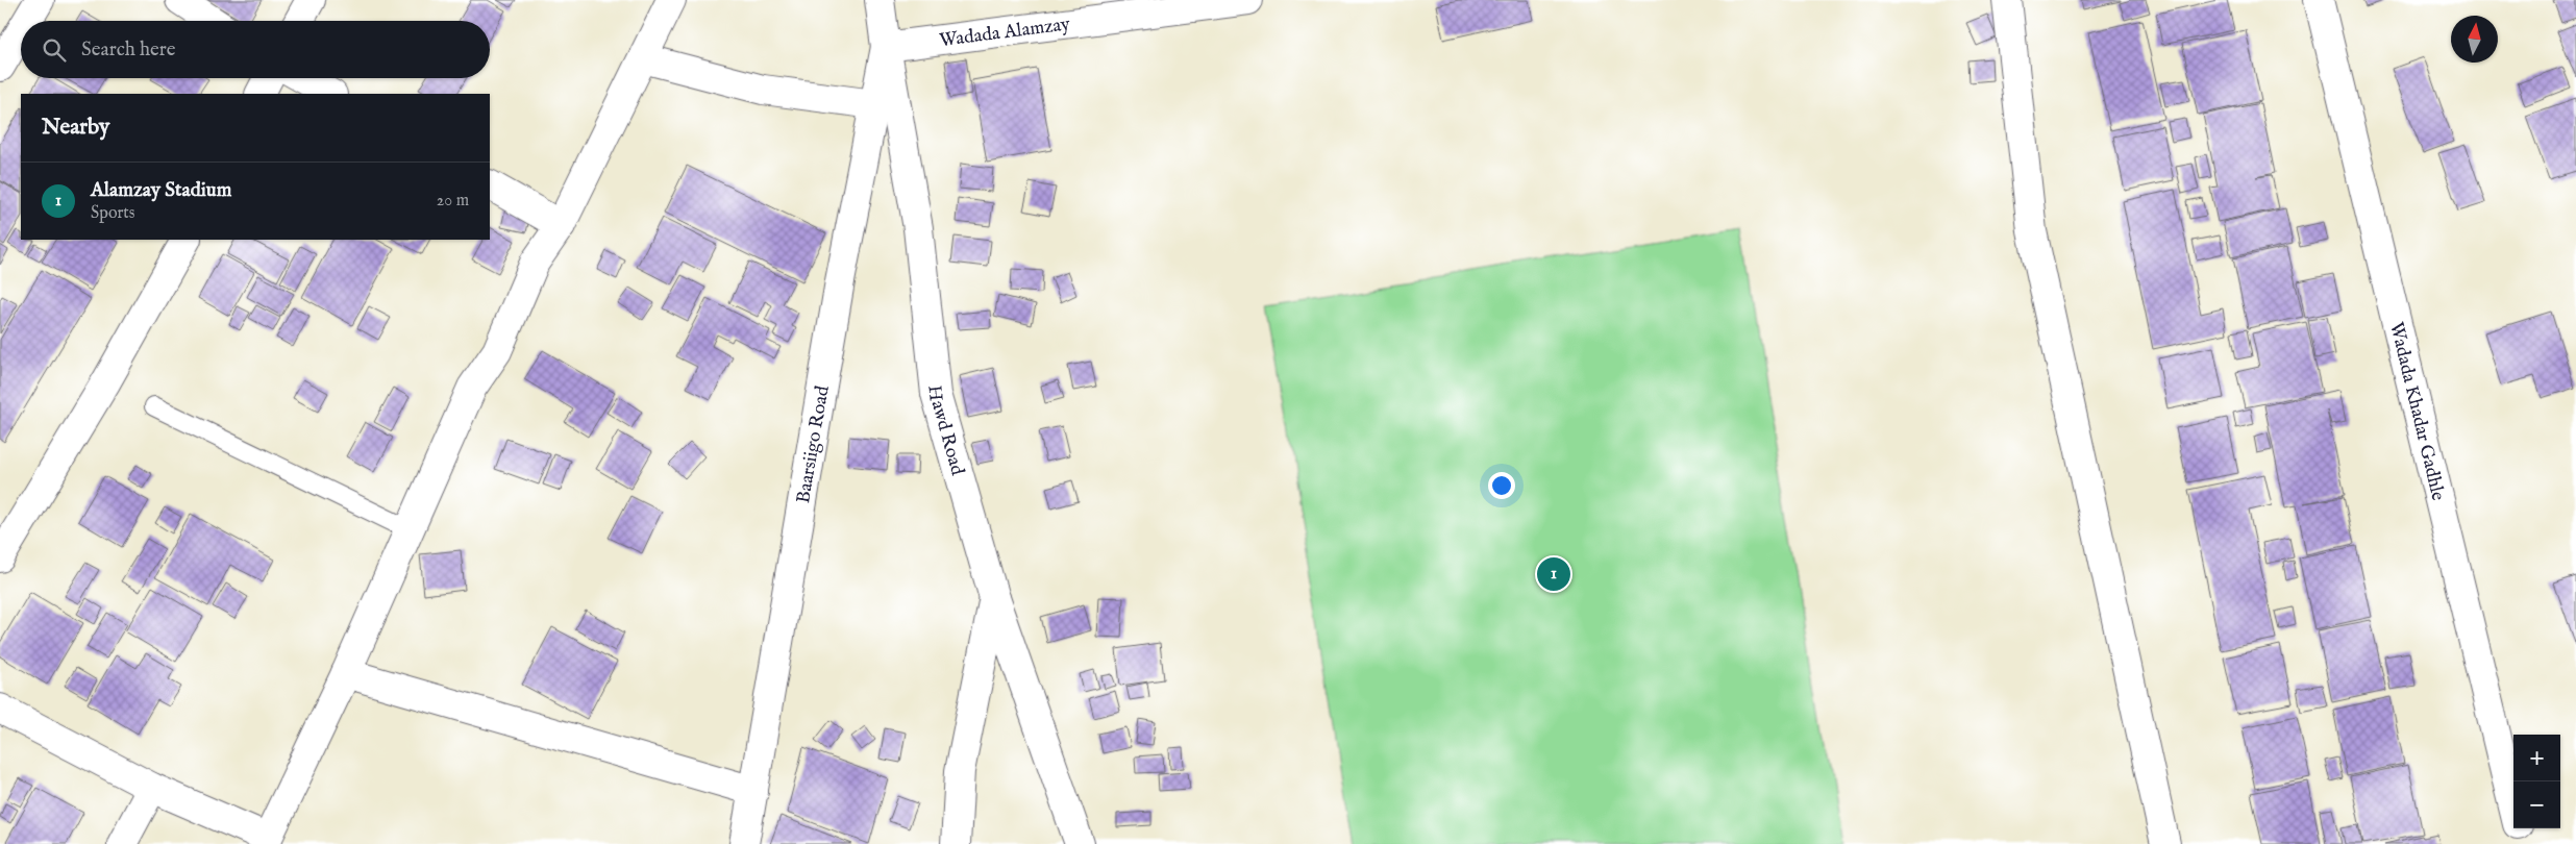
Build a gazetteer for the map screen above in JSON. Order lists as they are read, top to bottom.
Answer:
{
  "streets": {
    "street": [
      "Wadada Alamzay",
      "Wadada Khadar Gadhle",
      "Hawd Road",
      "Baarsiigo Road"
    ]
  },
  "crossings": [
    ["Wadada Alamzay", "Hawd Road"],
    ["Wadada Alamzay", "Baarsiigo Road"],
    ["Hawd Road", "Baarsiigo Road"]
  ],
  "north": "top",
  "page": {
    "search": "Search here",
    "heading": "Nearby",
    "list": [
      {
        "mark": "1",
        "name": "Alamzay Stadium",
        "note": "Sports",
        "value": "20 m"
      }
    ],
    "pins": "1",
    "map_buttons": ["+", "−"]
  }
}
